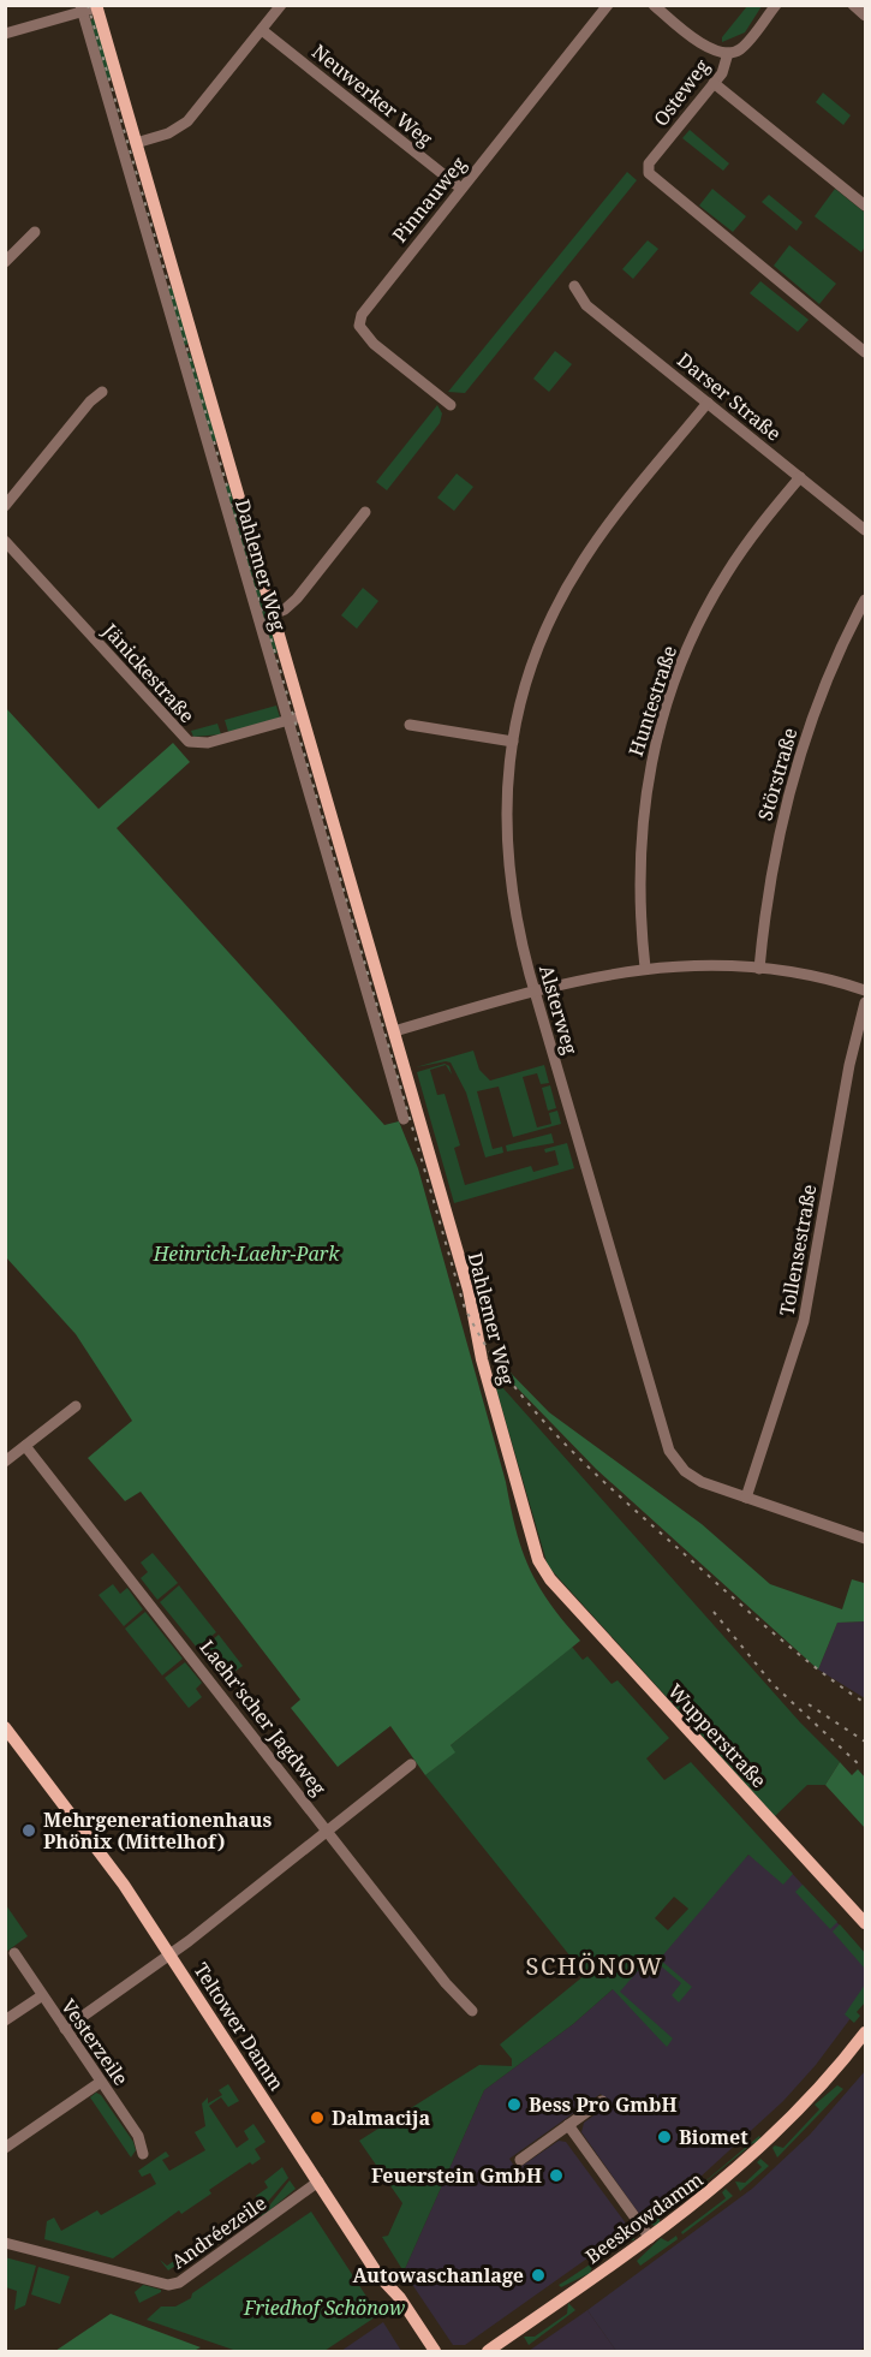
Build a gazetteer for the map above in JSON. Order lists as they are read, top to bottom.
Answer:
{
  "streets": {
    "main road": [
      "Dahlemer Weg",
      "Wupperstraße",
      "Teltower Damm",
      "Beeskowdamm"
    ],
    "street": [
      "Osteweg",
      "Neuwerker Weg",
      "Pinnauweg",
      "Darser Straße",
      "Jänickestraße",
      "Huntestraße",
      "Störstraße",
      "Alsterweg",
      "Tollensestraße",
      "Laehr'scher Jagdweg",
      "Vesterzeile",
      "Andréezeile"
    ]
  },
  "crossings": [
    ["Neuwerker Weg", "Pinnauweg"],
    ["Darser Straße", "Huntestraße"],
    ["Darser Straße", "Alsterweg"],
    ["Dahlemer Weg", "Jänickestraße"],
    ["Dahlemer Weg", "Wupperstraße"],
    ["Alsterweg", "Tollensestraße"],
    ["Teltower Damm", "Andréezeile"]
  ],
  "districts": ["SCHÖNOW"],
  "parks": ["Heinrich-Laehr-Park", "Friedhof Schönow"],
  "places": [
    "Mehrgenerationenhaus Phönix (Mittelhof)",
    "Bess Pro GmbH",
    "Dalmacija",
    "Biomet",
    "Feuerstein GmbH",
    "Autowaschanlage"
  ]
}
